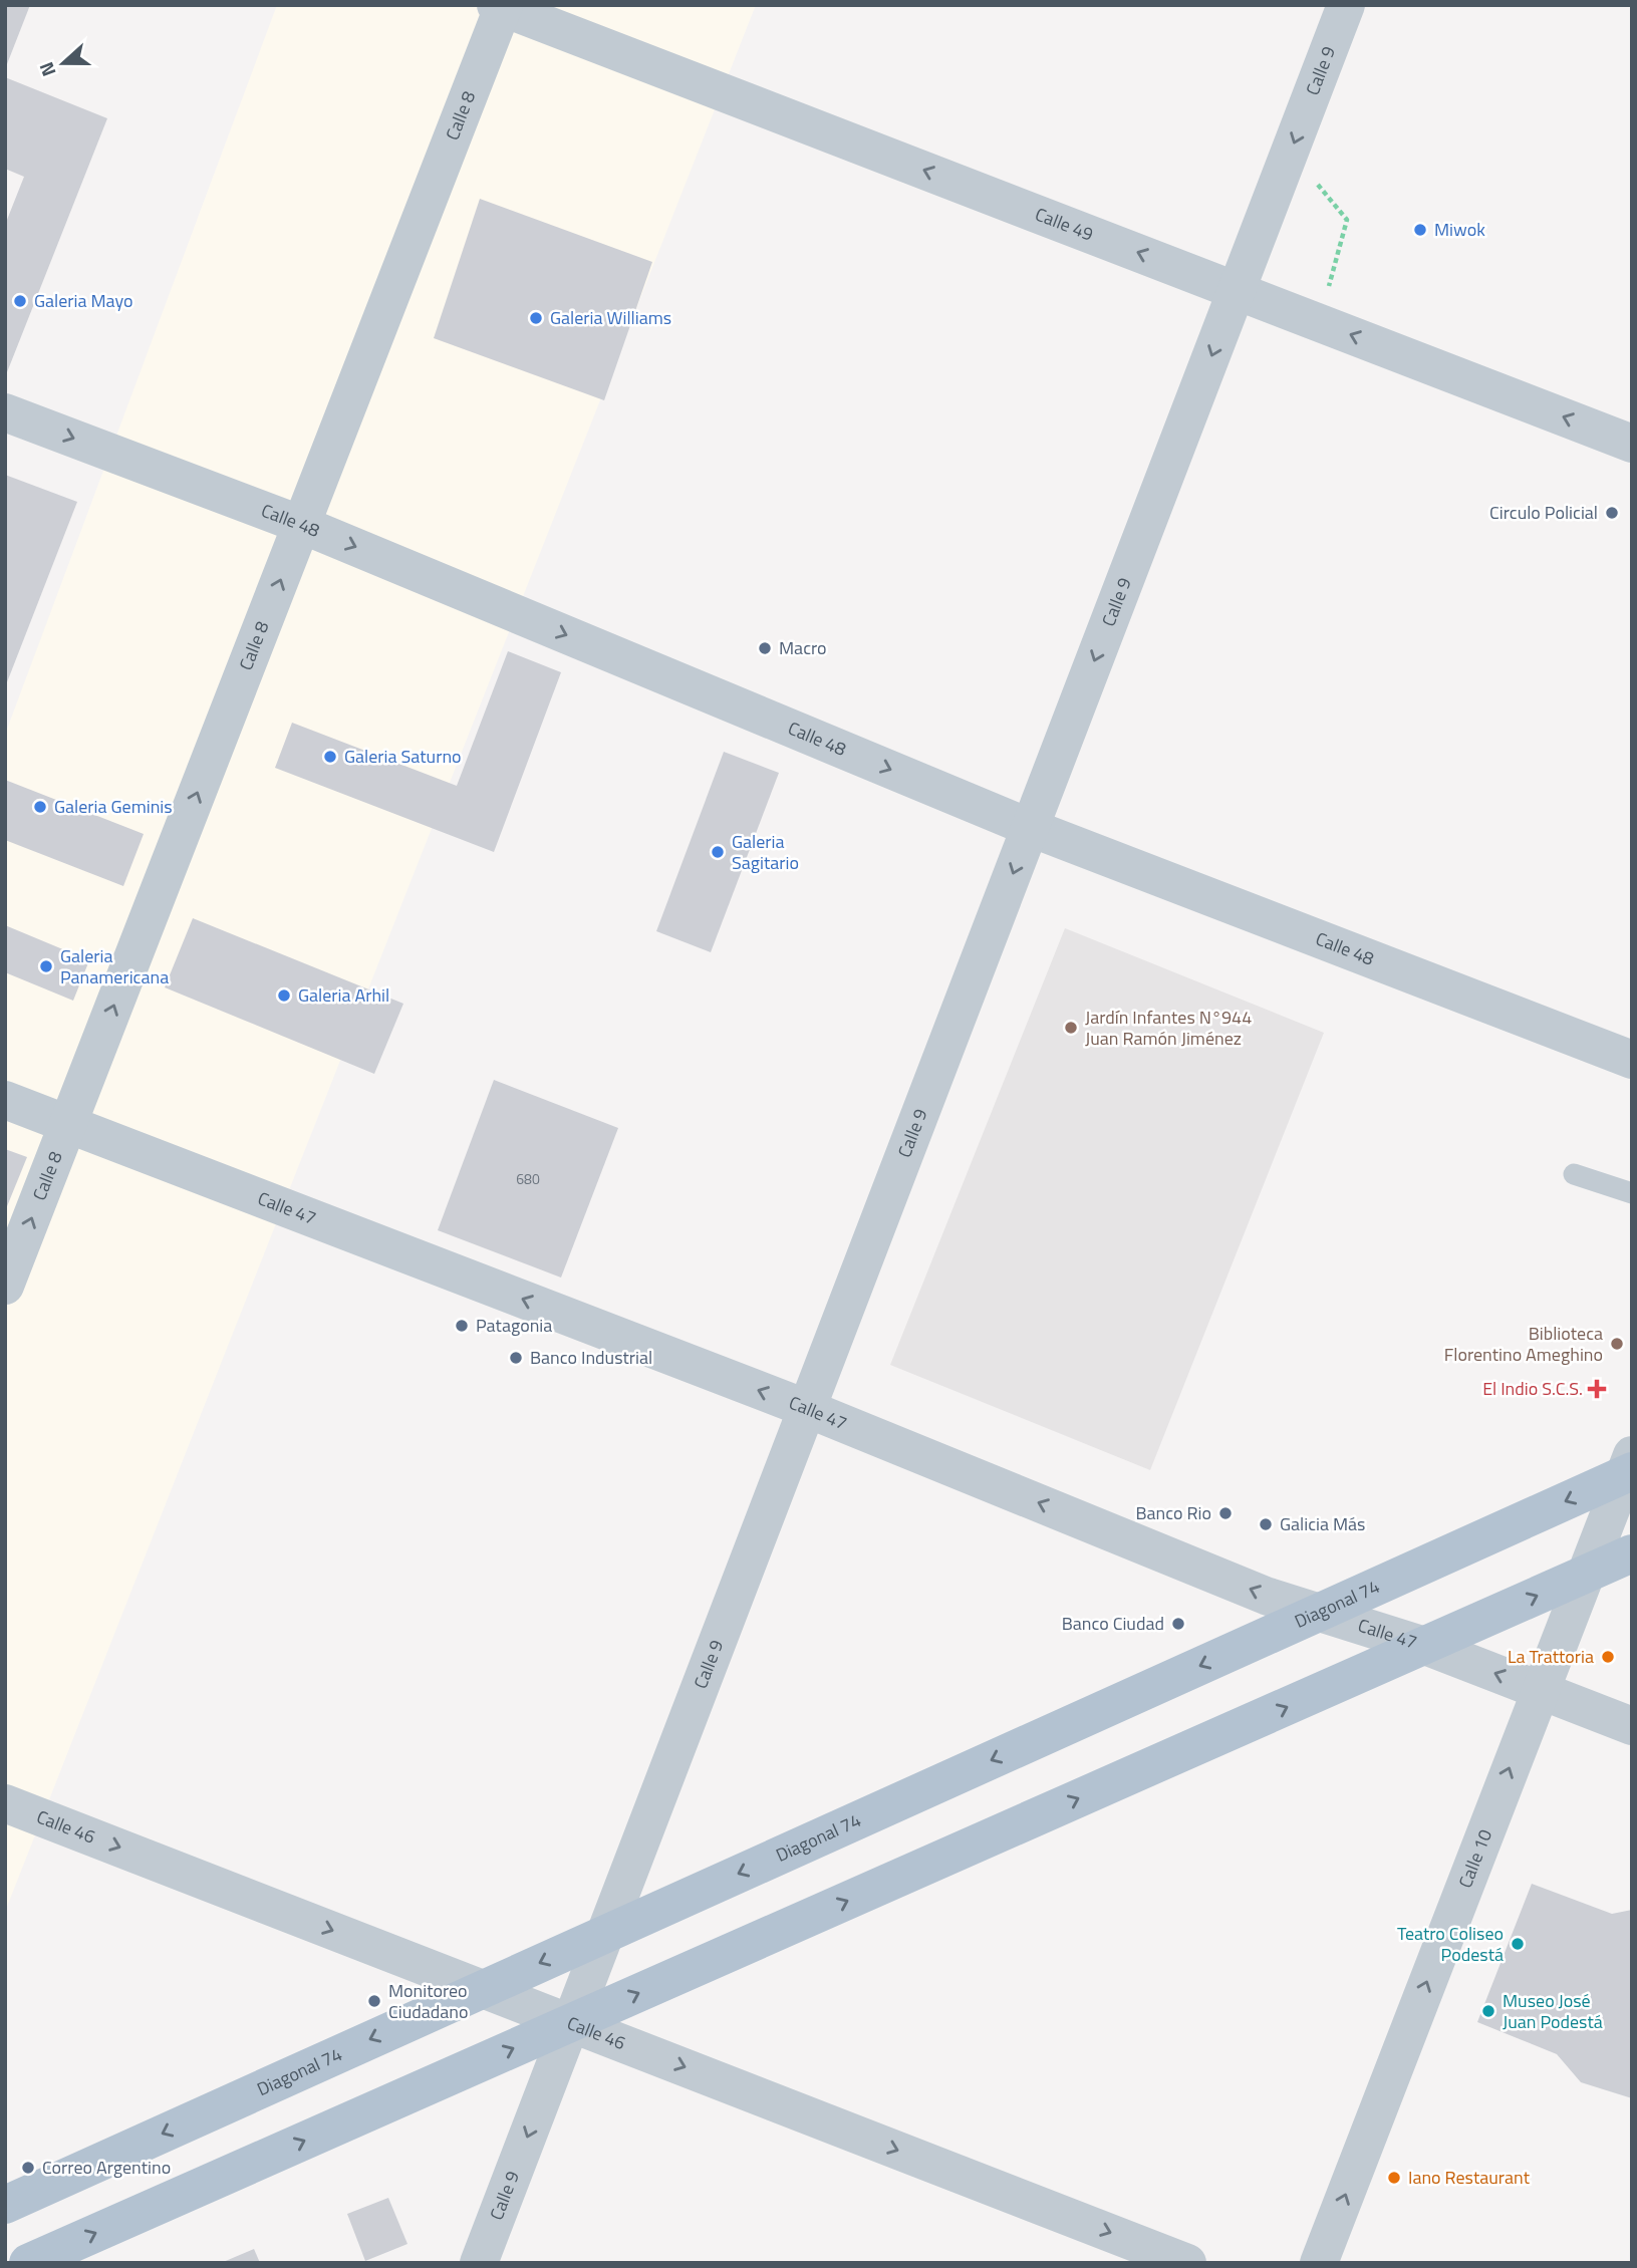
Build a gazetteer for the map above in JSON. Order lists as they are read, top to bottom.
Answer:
{
  "streets": {
    "main road": ["Diagonal 74"],
    "street": [
      "Calle 9",
      "Calle 8",
      "Calle 49",
      "Calle 48",
      "Calle 47",
      "Calle 46",
      "Calle 10"
    ]
  },
  "crossings": [
    ["Calle 9", "Calle 49"],
    ["Calle 9", "Calle 48"],
    ["Calle 9", "Calle 47"],
    ["Calle 9", "Diagonal 74"],
    ["Calle 9", "Calle 46"],
    ["Calle 8", "Calle 49"],
    ["Calle 8", "Calle 48"],
    ["Calle 8", "Calle 47"],
    ["Calle 47", "Diagonal 74"],
    ["Calle 47", "Calle 10"],
    ["Diagonal 74", "Calle 46"],
    ["Diagonal 74", "Calle 10"]
  ],
  "one_way": [
    "Calle 9",
    "Calle 8",
    "Calle 49",
    "Calle 48",
    "Calle 47",
    "Calle 46",
    "Calle 10"
  ],
  "places": {
    "other": [
      "Miwok",
      "Galeria Mayo",
      "Galeria Williams",
      "Circulo Policial",
      "Macro",
      "Galeria Saturno",
      "Galeria Geminis",
      "Galeria Sagitario",
      "Galeria Panamericana",
      "Galeria Arhil",
      "Jardín Infantes N°944 Juan Ramón Jiménez",
      "Patagonia",
      "Biblioteca Florentino Ameghino",
      "Banco Industrial",
      "Banco Rio",
      "Galicia Más",
      "Banco Ciudad",
      "La Trattoria",
      "Teatro Coliseo Podestá",
      "Monitoreo Ciudadano",
      "Museo José Juan Podestá",
      "Correo Argentino",
      "Iano Restaurant"
    ],
    "health": ["El Indio S.C.S."]
  },
  "house_numbers": ["680"],
  "north": "left"
}
